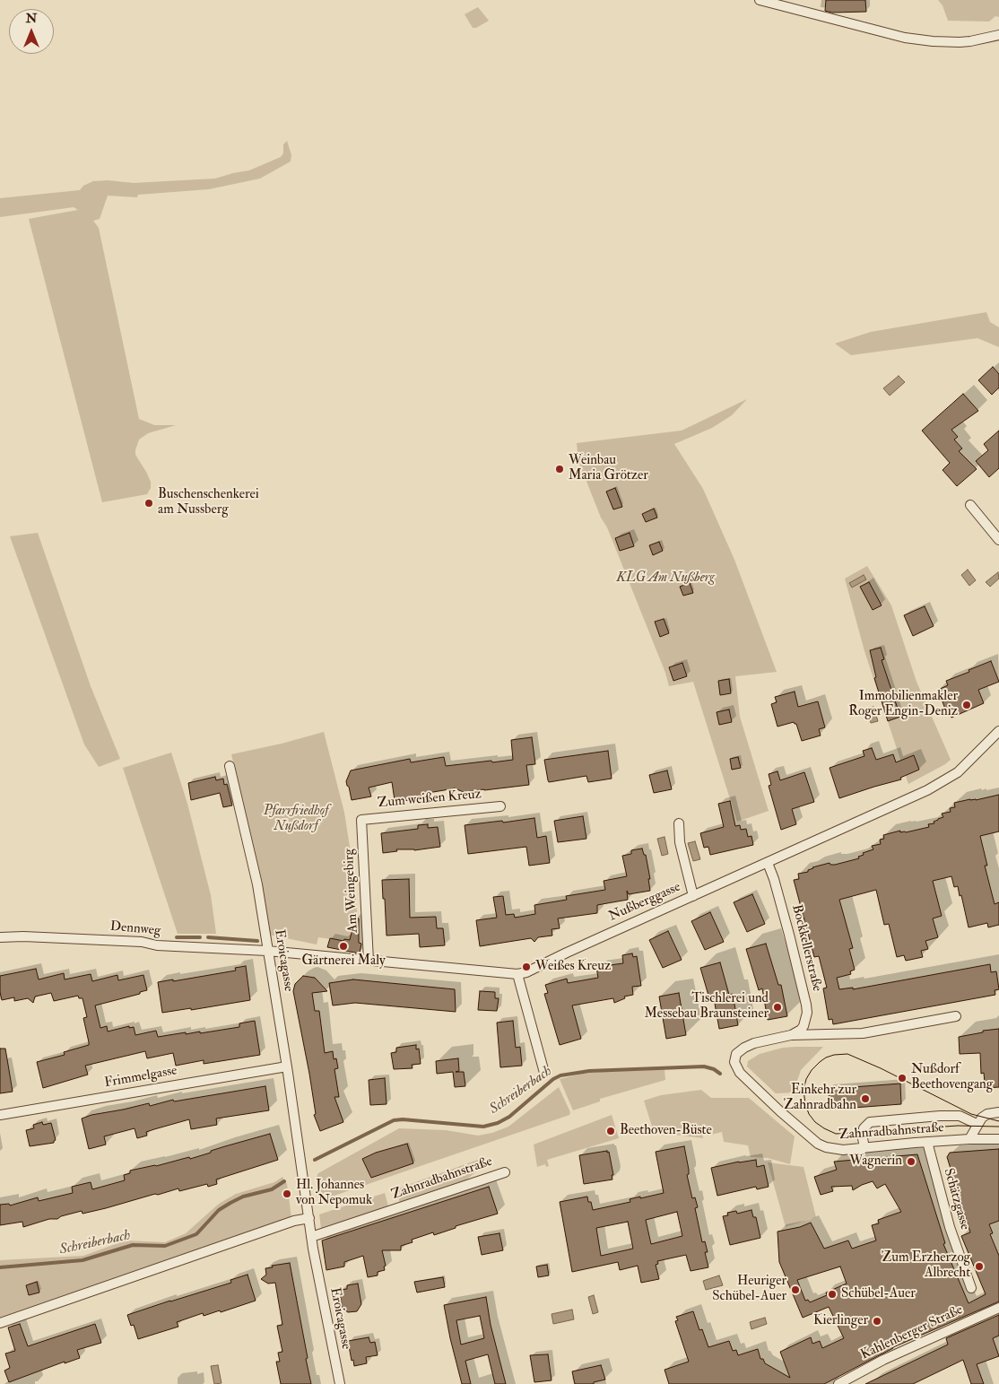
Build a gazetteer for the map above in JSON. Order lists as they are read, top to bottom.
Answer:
{
  "streets": {
    "street": [
      "Zum weißen Kreuz",
      "Am Weingebirg",
      "Nußberggasse",
      "Dennweg",
      "Bockkellerstraße",
      "Eroicagasse",
      "Frimmelgasse",
      "Zahnradbahnstraße",
      "Schätzgasse",
      "Kahlenberger Straße"
    ]
  },
  "crossings": [
    ["Zum weißen Kreuz", "Am Weingebirg"],
    ["Am Weingebirg", "Nußberggasse"],
    ["Nußberggasse", "Dennweg"],
    ["Nußberggasse", "Bockkellerstraße"],
    ["Nußberggasse", "Eroicagasse"],
    ["Dennweg", "Eroicagasse"],
    ["Bockkellerstraße", "Zahnradbahnstraße"],
    ["Eroicagasse", "Frimmelgasse"],
    ["Eroicagasse", "Zahnradbahnstraße"],
    ["Zahnradbahnstraße", "Schätzgasse"]
  ],
  "water": ["Schreiberbach"],
  "parks": ["KLG Am Nußberg", "Pfarrfriedhof Nußdorf"],
  "places": [
    "Weinbau Maria Grötzer",
    "Buschenschenkerei am Nussberg",
    "Immobilienmakler Roger Engin-Deniz",
    "Gärtnerei Maly",
    "Weißes Kreuz",
    "Tischlerei und Messebau Braunsteiner",
    "Nußdorf Beethovengang",
    "Einkehr zur Zahnradbahn",
    "Beethoven-Büste",
    "Wagnerin",
    "Hl. Johannes von Nepomuk",
    "Zum Erzherzog Albrecht",
    "Heuriger Schübel-Auer",
    "Schübel-Auer",
    "Kierlinger"
  ],
  "north": "top"
}
